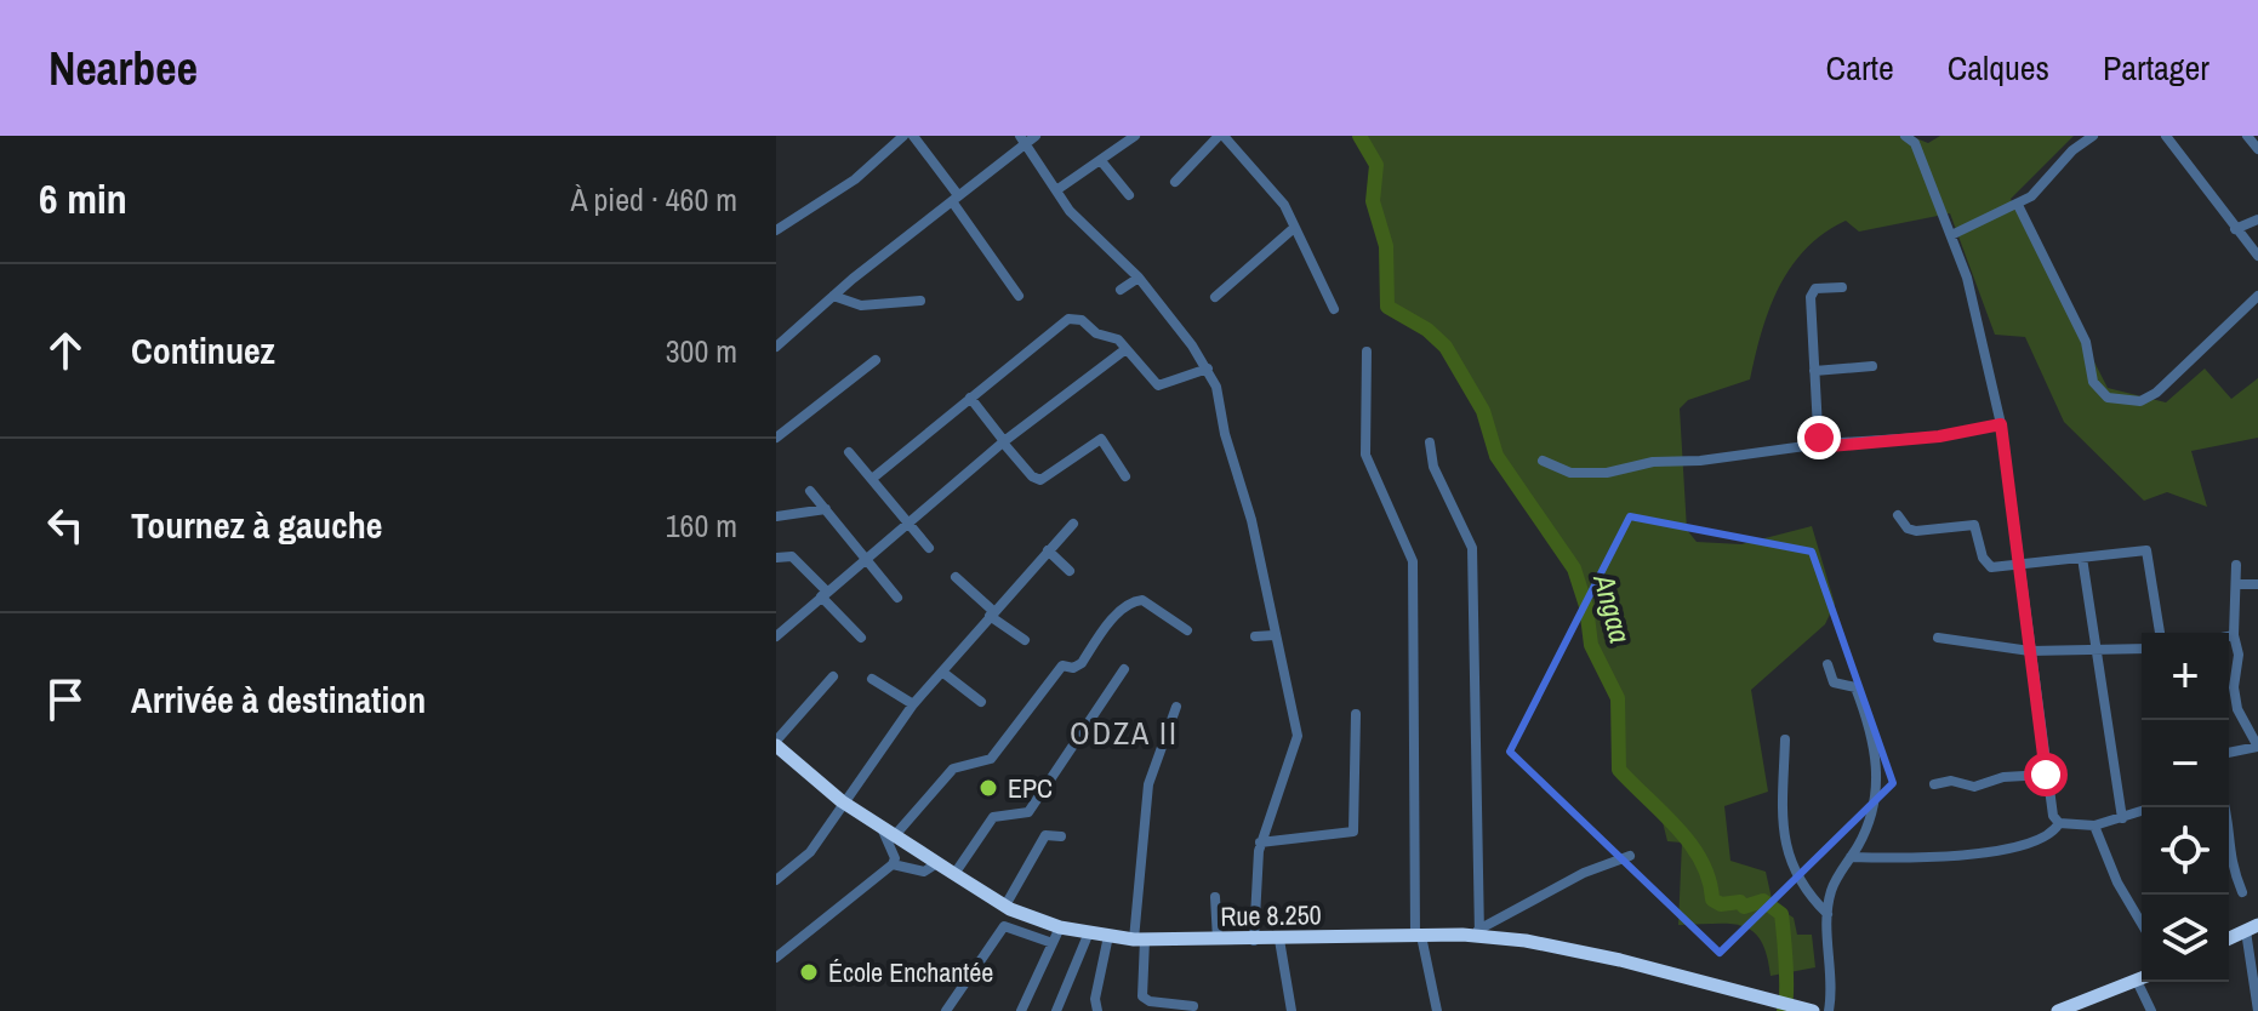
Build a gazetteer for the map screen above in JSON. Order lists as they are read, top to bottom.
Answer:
{
  "streets": {
    "highway": ["Rue 8.250"]
  },
  "districts": ["ODZA II"],
  "water": ["Angaa"],
  "places": ["EPC", "École Enchantée"],
  "page": {
    "header": "Nearbee",
    "nav": ["Carte", "Calques", "Partager"],
    "heading": ["6 min", "À pied · 460 m"],
    "list": [
      ["Continuez", "300 m"],
      ["Tournez à gauche", "160 m"],
      "Arrivée à destination"
    ],
    "map_buttons": ["+", "−"]
  }
}
